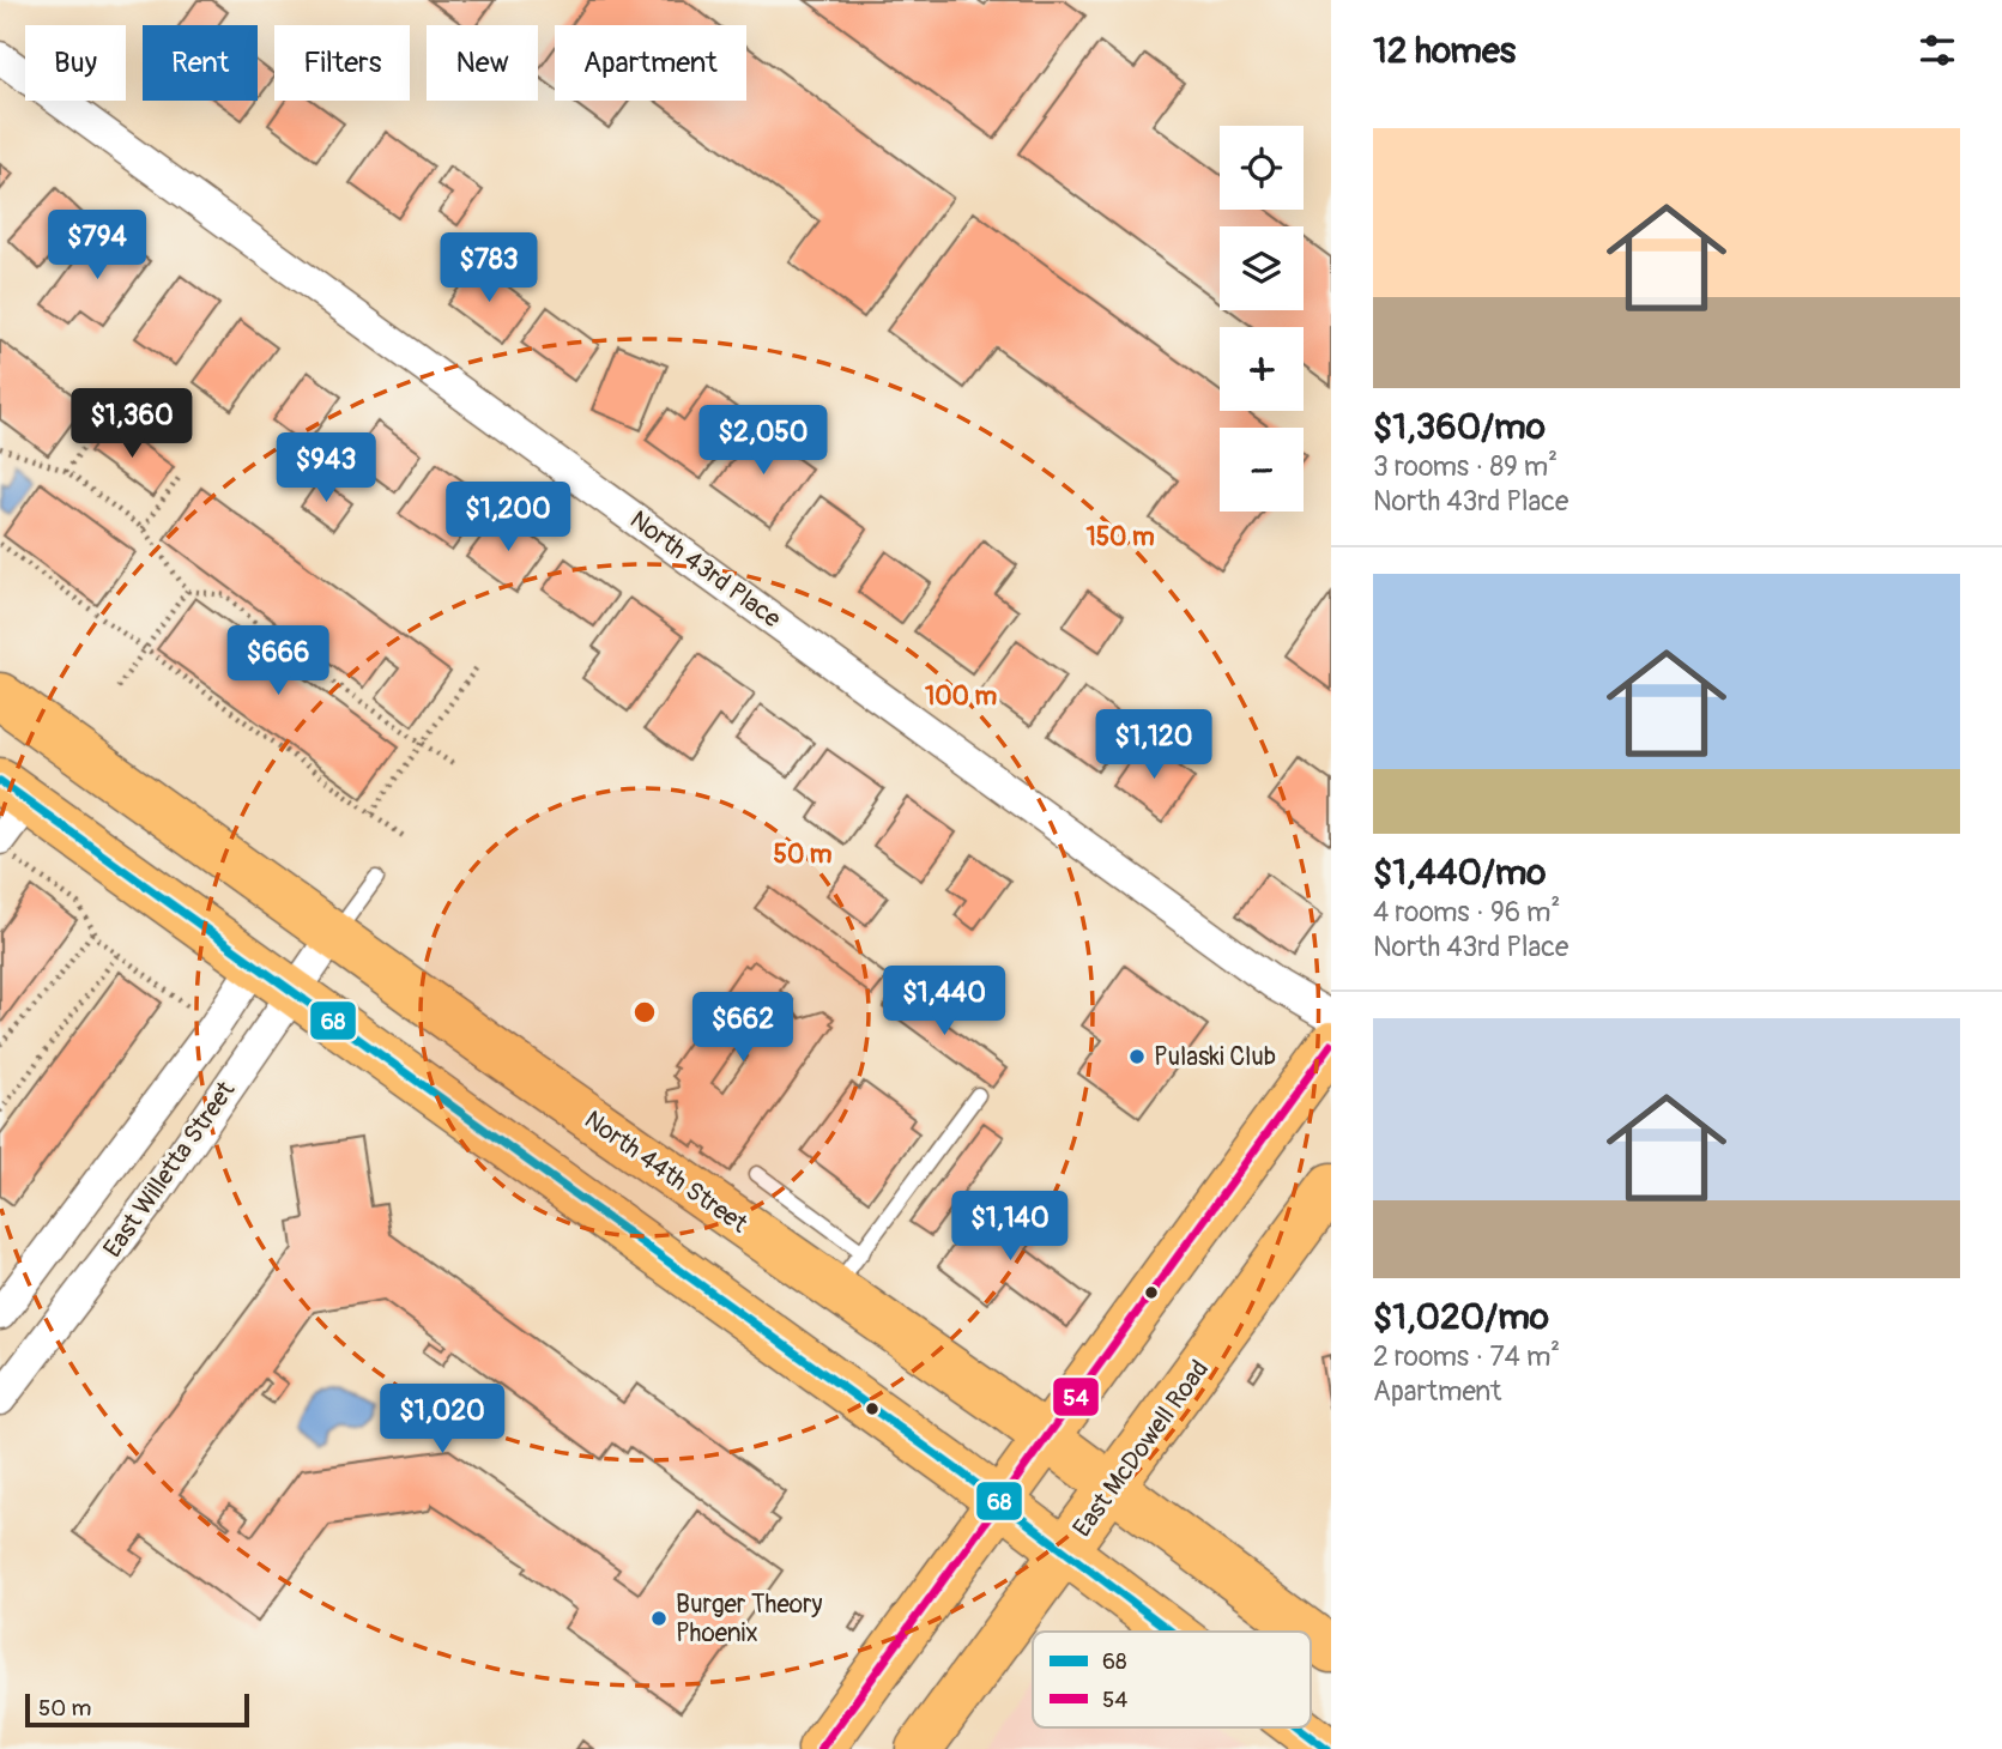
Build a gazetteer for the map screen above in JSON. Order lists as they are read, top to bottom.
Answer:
{
  "streets": {
    "main road": ["North 44th Street", "East McDowell Road"],
    "street": ["North 43rd Place", "East Willetta Street"]
  },
  "crossings": [
    ["East Willetta Street", "North 44th Street"],
    ["North 44th Street", "East McDowell Road"]
  ],
  "places": ["Pulaski Club", "Burger Theory Phoenix"],
  "lines": ["transit line 68", "transit line 54"],
  "legend": ["68", "54"],
  "scale_bar": "50 m",
  "page": {
    "heading": "12 homes",
    "chip": [
      "Buy",
      "Rent",
      "Filters",
      "New",
      "Apartment"
    ],
    "list": [
      {
        "name": "$1,360/mo",
        "note": "3 rooms · 89 m² · North 43rd Place"
      },
      {
        "name": "$1,440/mo",
        "note": "4 rooms · 96 m² · North 43rd Place"
      },
      {
        "name": "$1,020/mo",
        "note": "2 rooms · 74 m² · Apartment"
      }
    ],
    "map_buttons": ["+", "−"],
    "price": [
      "$794",
      "$783",
      "$1,360",
      "$2,050",
      "$943",
      "$1,200",
      "$666",
      "$1,120",
      "$1,440",
      "$662",
      "$1,140",
      "$1,020"
    ],
    "scale": "50 m"
  },
  "rings": ["150 m", "100 m", "50 m"]
}
